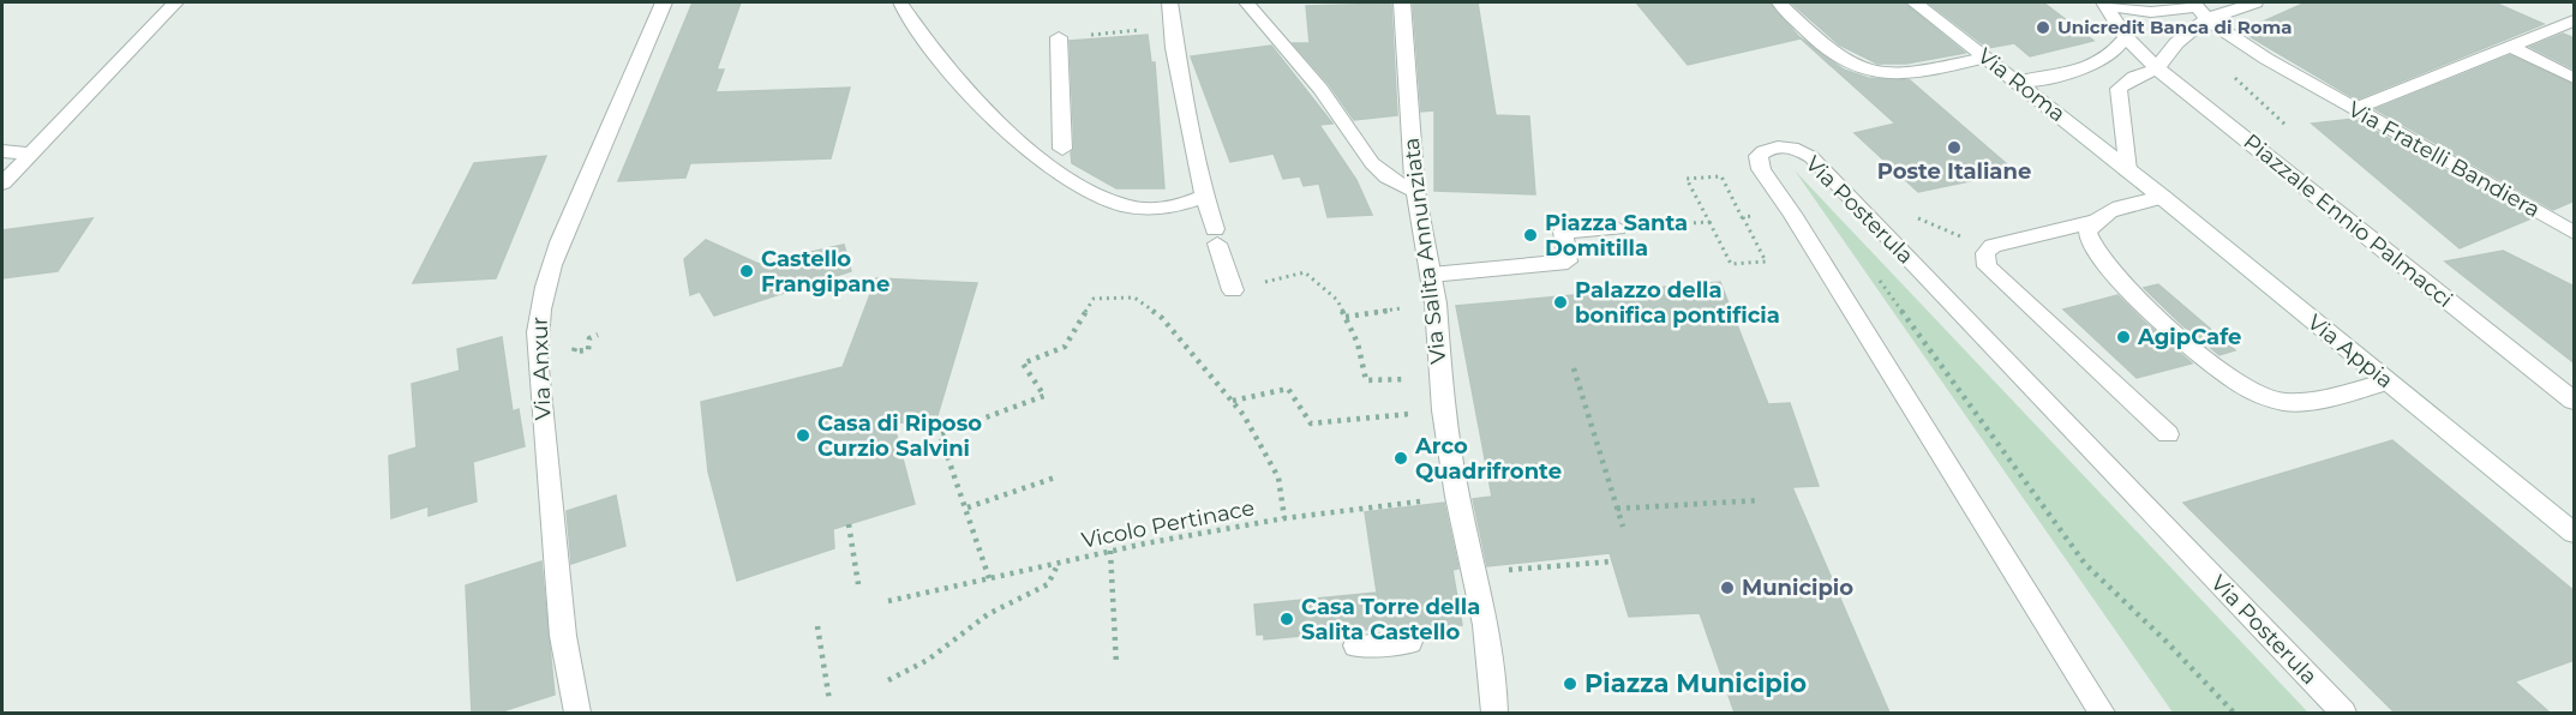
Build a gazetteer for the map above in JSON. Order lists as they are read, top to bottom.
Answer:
{
  "streets": {
    "street": [
      "Via Roma",
      "Via Fratelli Bandiera",
      "Via Posterula",
      "Piazzale Ennio Palmacci",
      "Via Salita Annunziata",
      "Via Appia",
      "Via Anxur"
    ],
    "path": ["Vicolo Pertinace"]
  },
  "crossings": [
    ["Via Roma", "Via Appia"],
    ["Via Salita Annunziata", "Vicolo Pertinace"]
  ],
  "places": [
    "Unicredit Banca di Roma",
    "Poste Italiane",
    "Piazza Santa Domitilla",
    "Castello Frangipane",
    "Palazzo della bonifica pontificia",
    "AgipCafe",
    "Casa di Riposo Curzio Salvini",
    "Arco Quadrifronte",
    "Municipio",
    "Casa Torre della Salita Castello",
    "Piazza Municipio"
  ]
}
